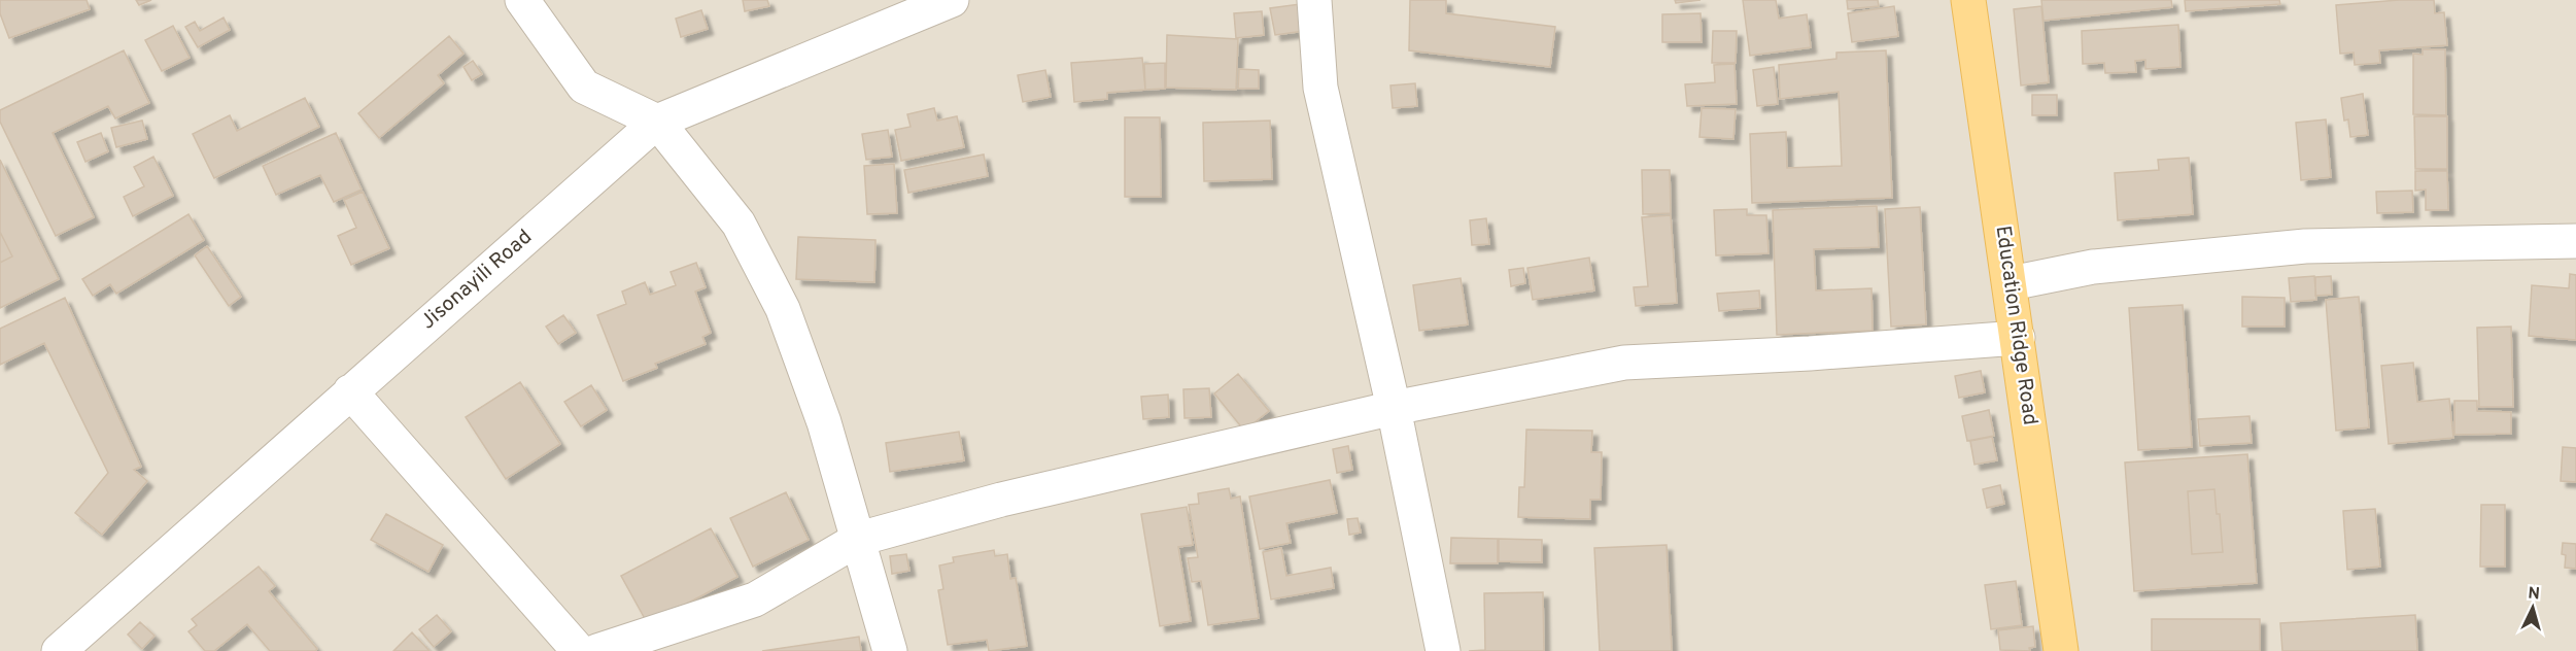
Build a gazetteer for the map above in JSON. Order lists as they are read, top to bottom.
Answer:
{
  "streets": {
    "main road": ["Education Ridge Road"],
    "street": ["Jisonayili Road"]
  },
  "north": "top"
}
